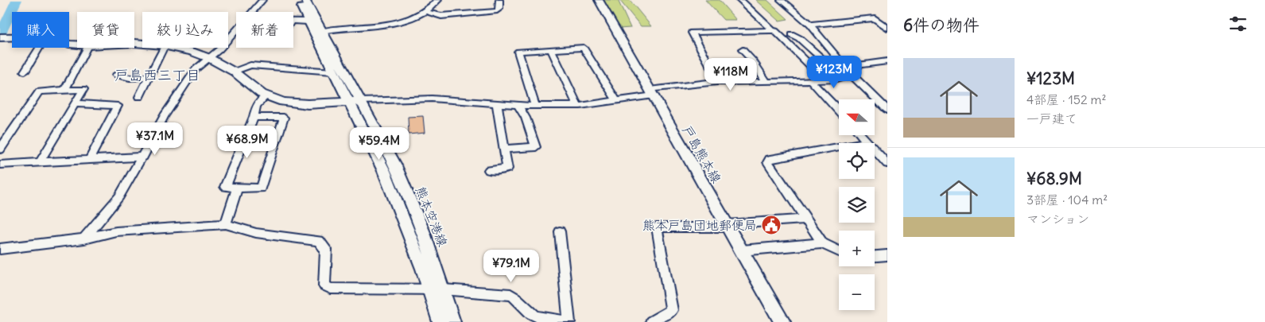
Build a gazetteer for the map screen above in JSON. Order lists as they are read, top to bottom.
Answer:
{
  "streets": {
    "main road": ["戸島熊本線", "熊本空港線"]
  },
  "districts": ["戸島西三丁目"],
  "places": {
    "public building": ["熊本戸島団地郵便局"]
  },
  "north": "left",
  "page": {
    "heading": "6件の物件",
    "chip": [
      "購入",
      "賃貸",
      "絞り込み",
      "新着"
    ],
    "list": [
      {
        "name": "¥123M",
        "note": "4部屋 · 152 m² · 一戸建て"
      },
      {
        "name": "¥68.9M",
        "note": "3部屋 · 104 m² · マンション"
      }
    ],
    "price": [
      "¥123M",
      "¥118M",
      "¥37.1M",
      "¥68.9M",
      "¥59.4M",
      "¥79.1M"
    ],
    "map_buttons": ["+", "−"]
  }
}
